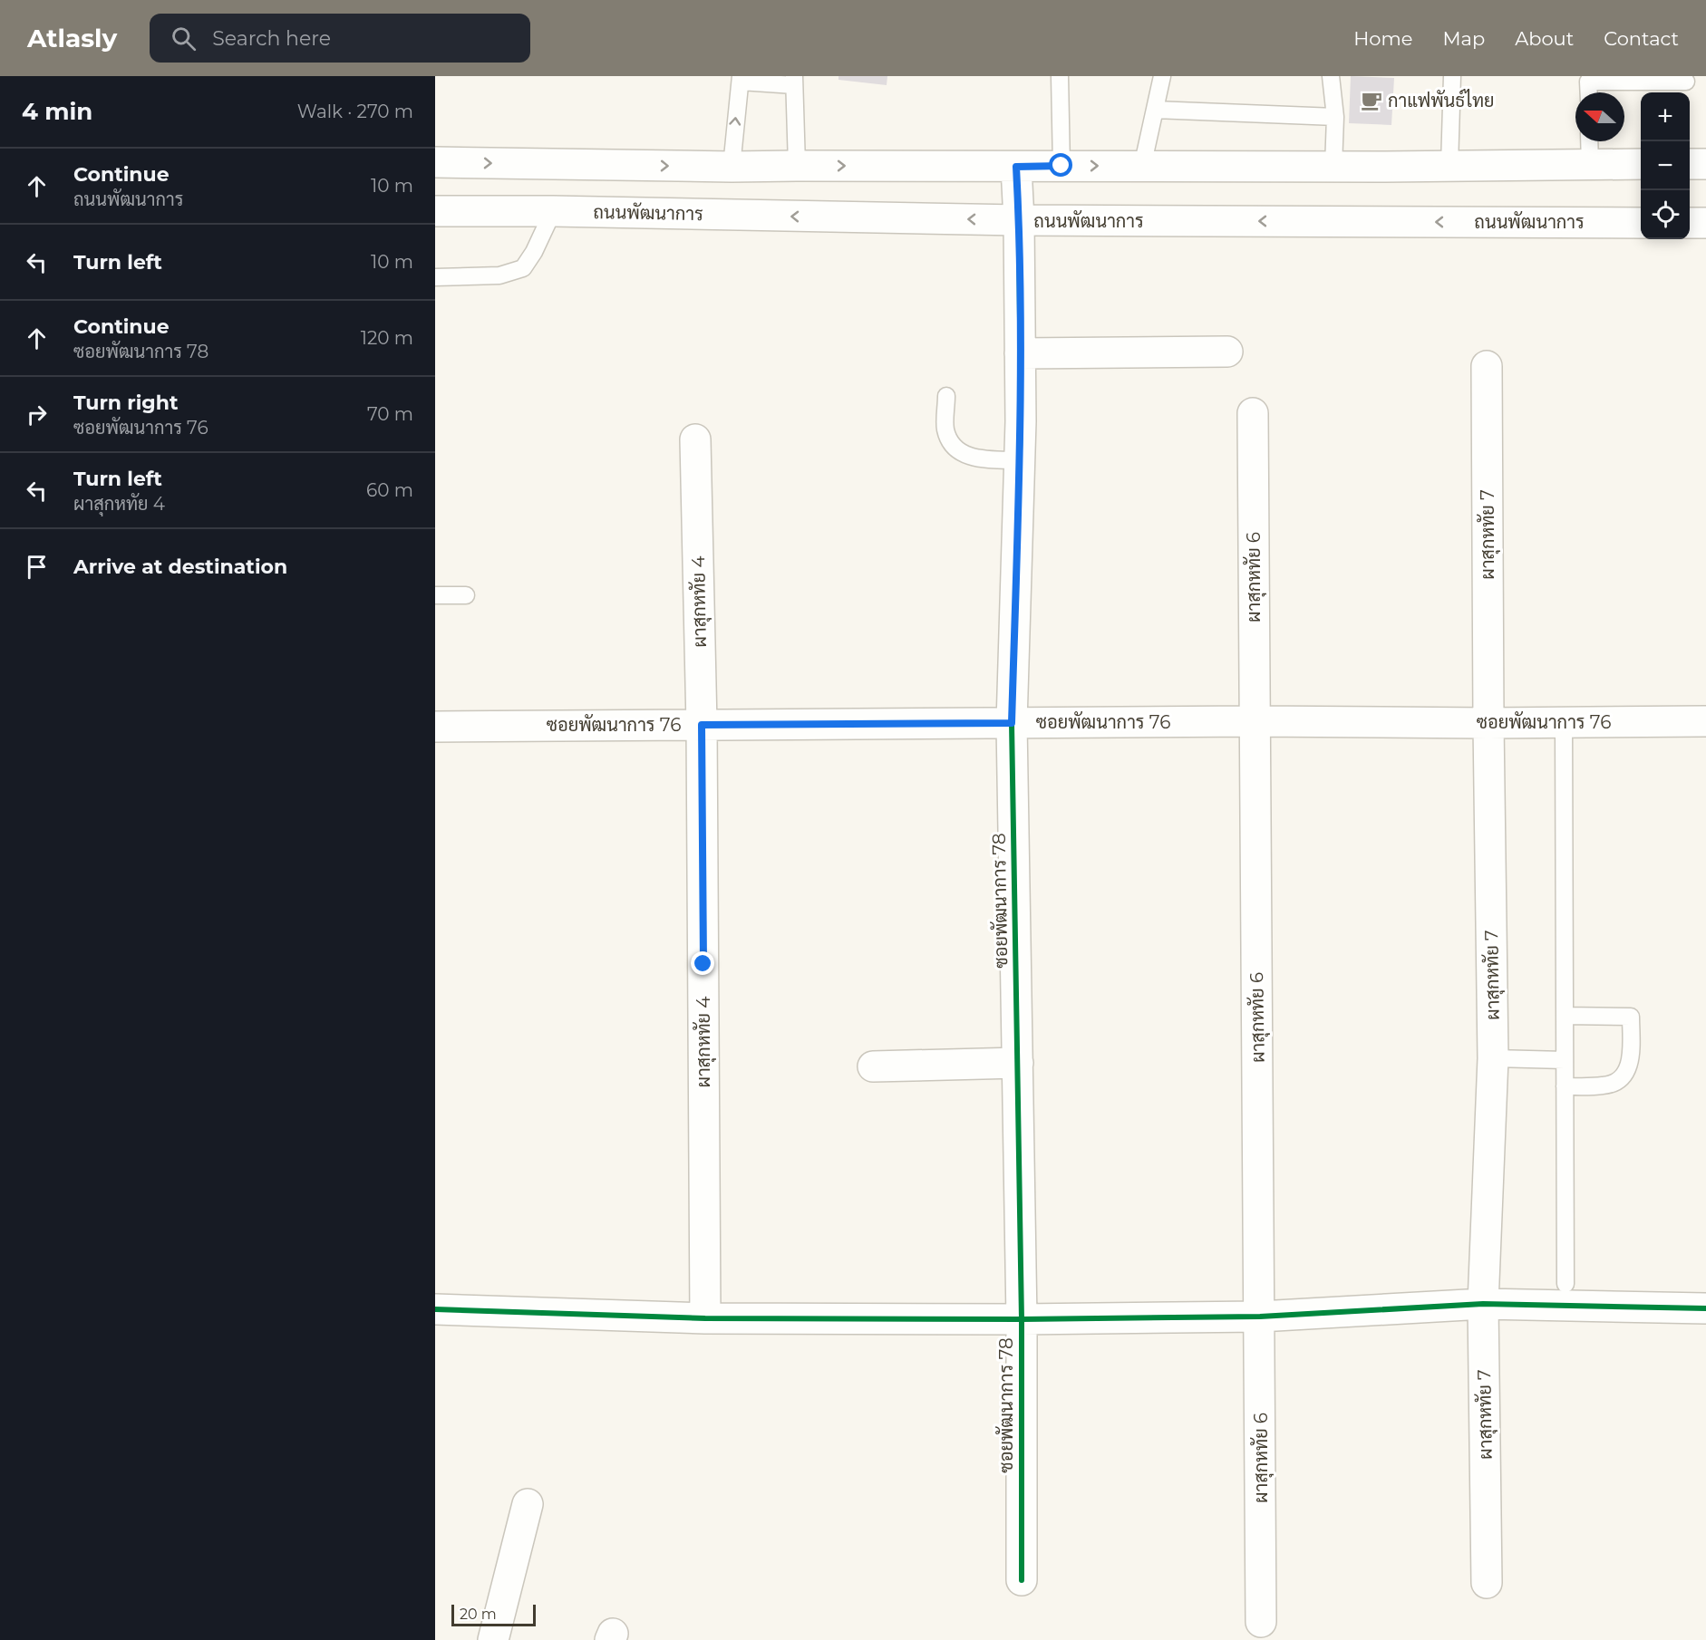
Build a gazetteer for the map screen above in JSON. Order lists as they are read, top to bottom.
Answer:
{
  "streets": {
    "street": [
      "ถนนพัฒนาการ",
      "ผาสุกหทัย 7",
      "ผาสุกหทัย 6",
      "ผาสุกหทัย 4",
      "ซอยพัฒนาการ 76",
      "ซอยพัฒนาการ 78"
    ]
  },
  "crossings": [
    ["ถนนพัฒนาการ", "ซอยพัฒนาการ 78"],
    ["ผาสุกหทัย 7", "ซอยพัฒนาการ 76"],
    ["ผาสุกหทัย 6", "ซอยพัฒนาการ 76"],
    ["ผาสุกหทัย 4", "ซอยพัฒนาการ 76"],
    ["ซอยพัฒนาการ 76", "ซอยพัฒนาการ 78"]
  ],
  "places": {
    "cafe": ["กาแฟพันธ์ไทย"]
  },
  "scale_bar": "20 m",
  "north": "left",
  "page": {
    "header": "Atlasly",
    "search": "Search here",
    "nav": [
      "Home",
      "Map",
      "About",
      "Contact"
    ],
    "heading": ["4 min", "Walk · 270 m"],
    "map_buttons": ["+", "−"],
    "list": [
      ["Continue", "ถนนพัฒนาการ", "10 m"],
      ["Turn left", "10 m"],
      ["Continue", "ซอยพัฒนาการ 78", "120 m"],
      ["Turn right", "ซอยพัฒนาการ 76", "70 m"],
      ["Turn left", "ผาสุกหทัย 4", "60 m"],
      "Arrive at destination"
    ],
    "scale": "20 m"
  }
}
